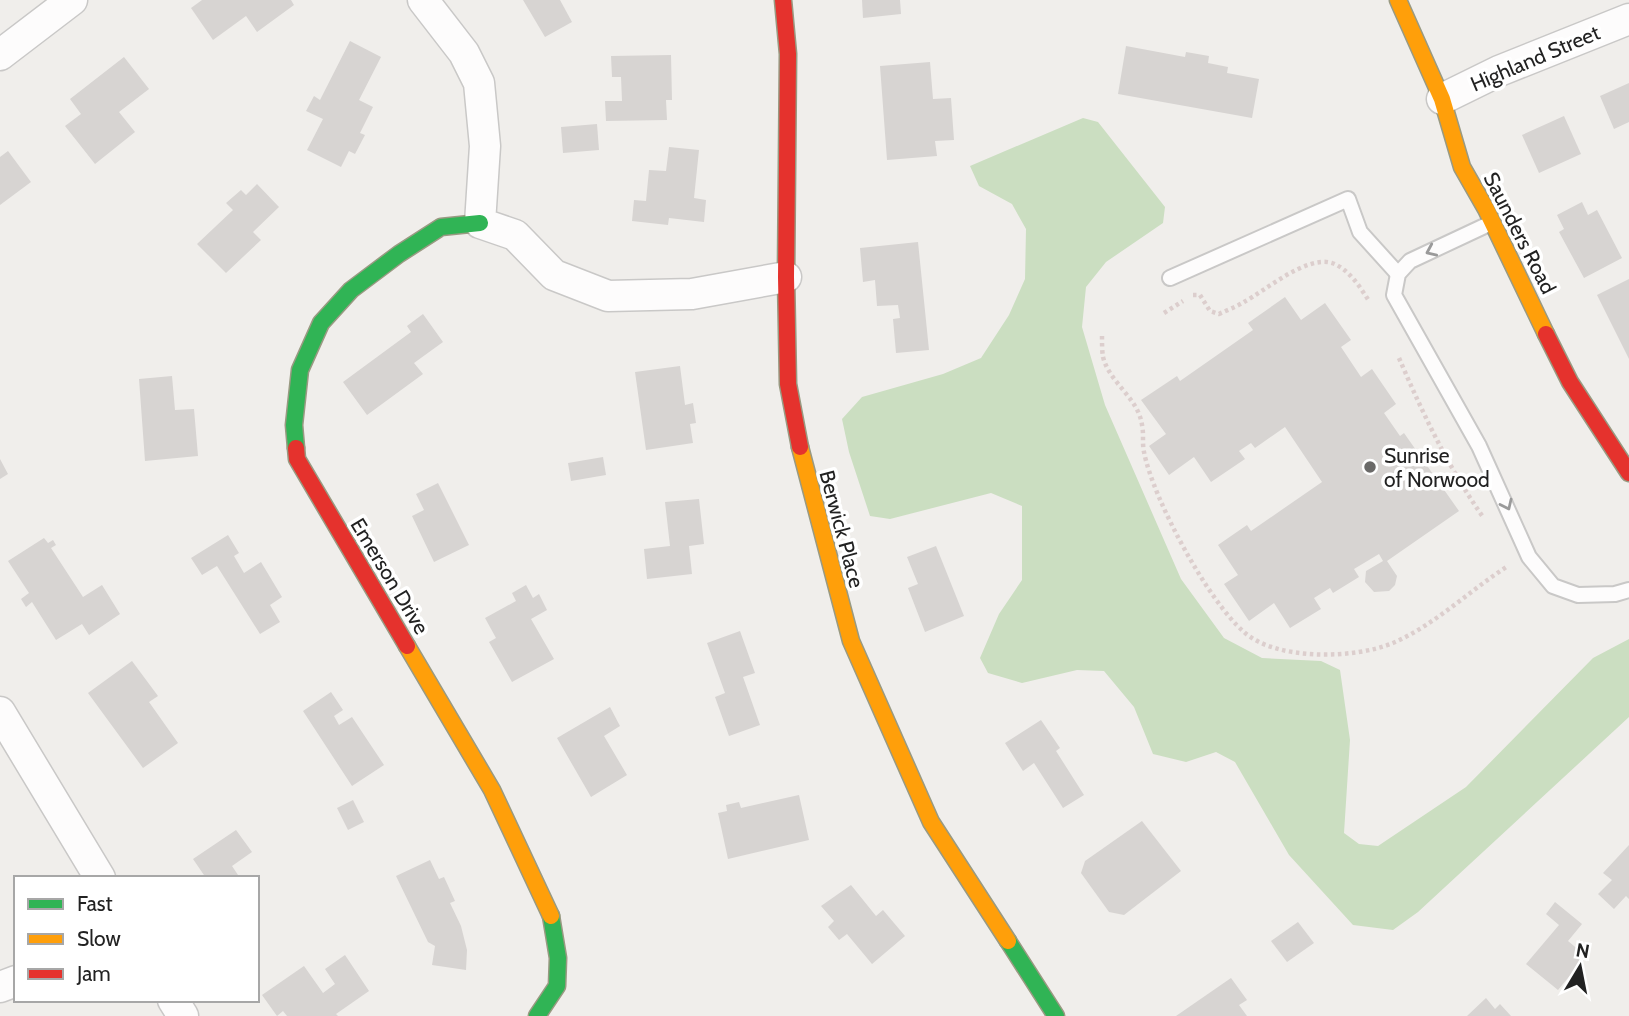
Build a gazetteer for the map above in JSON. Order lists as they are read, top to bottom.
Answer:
{
  "streets": {
    "street": [
      "Highland Street",
      "Saunders Road",
      "Berwick Place",
      "Emerson Drive"
    ]
  },
  "crossings": [
    ["Highland Street", "Saunders Road"]
  ],
  "places": ["Sunrise of Norwood"],
  "legend": ["Fast", "Slow", "Jam"],
  "north": "top"
}
